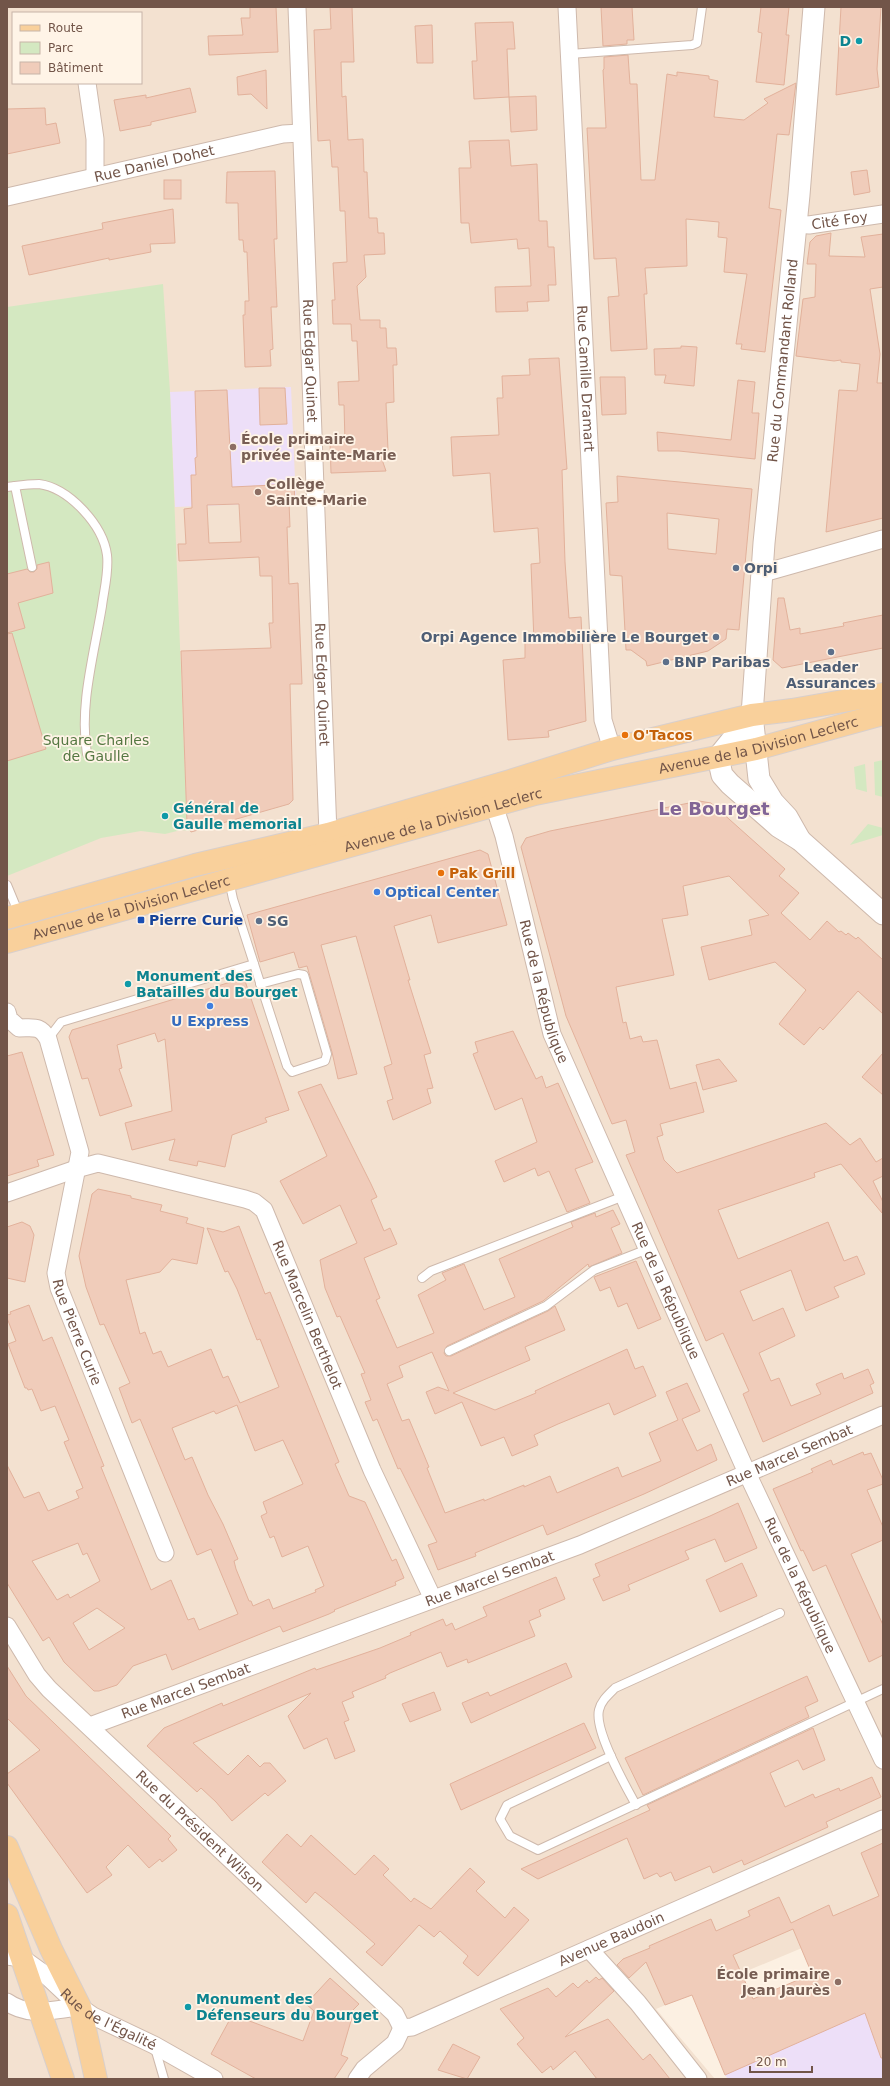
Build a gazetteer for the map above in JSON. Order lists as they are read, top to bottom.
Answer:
{
  "streets": {
    "main road": ["Avenue de la Division Leclerc"],
    "street": [
      "Rue Daniel Dohet",
      "Cité Foy",
      "Rue Edgar Quinet",
      "Rue du Commandant Rolland",
      "Rue Camille Dramart",
      "Rue de la République",
      "Rue Marcelin Berthelot",
      "Rue Pierre Curie",
      "Rue Marcel Sembat",
      "Rue du Président Wilson",
      "Avenue Baudoin",
      "Rue de l'Égalité"
    ]
  },
  "crossings": [
    ["Rue Daniel Dohet", "Rue Edgar Quinet"],
    ["Cité Foy", "Rue du Commandant Rolland"],
    ["Rue Edgar Quinet", "Avenue de la Division Leclerc"],
    ["Rue du Commandant Rolland", "Avenue de la Division Leclerc"],
    ["Rue Camille Dramart", "Avenue de la Division Leclerc"],
    ["Avenue de la Division Leclerc", "Rue de la République"],
    ["Rue de la République", "Rue Marcel Sembat"],
    ["Rue Marcelin Berthelot", "Rue Pierre Curie"],
    ["Rue Marcelin Berthelot", "Rue Marcel Sembat"],
    ["Rue Marcel Sembat", "Rue du Président Wilson"],
    ["Rue du Président Wilson", "Avenue Baudoin"]
  ],
  "districts": ["Le Bourget"],
  "parks": ["Square Charles de Gaulle"],
  "places": {
    "other": [
      "D",
      "École primaire privée Sainte-Marie",
      "Collège Sainte-Marie",
      "Orpi",
      "Orpi Agence Immobilière Le Bourget",
      "Leader Assurances",
      "BNP Paribas",
      "O'Tacos",
      "Général de Gaulle memorial",
      "Pak Grill",
      "Optical Center",
      "SG",
      "Monument des Batailles du Bourget",
      "U Express",
      "École primaire Jean Jaurès",
      "Monument des Défenseurs du Bourget"
    ],
    "transit": ["Pierre Curie"]
  },
  "legend": ["Route", "Parc", "Bâtiment"],
  "scale_bar": "20 m"
}
